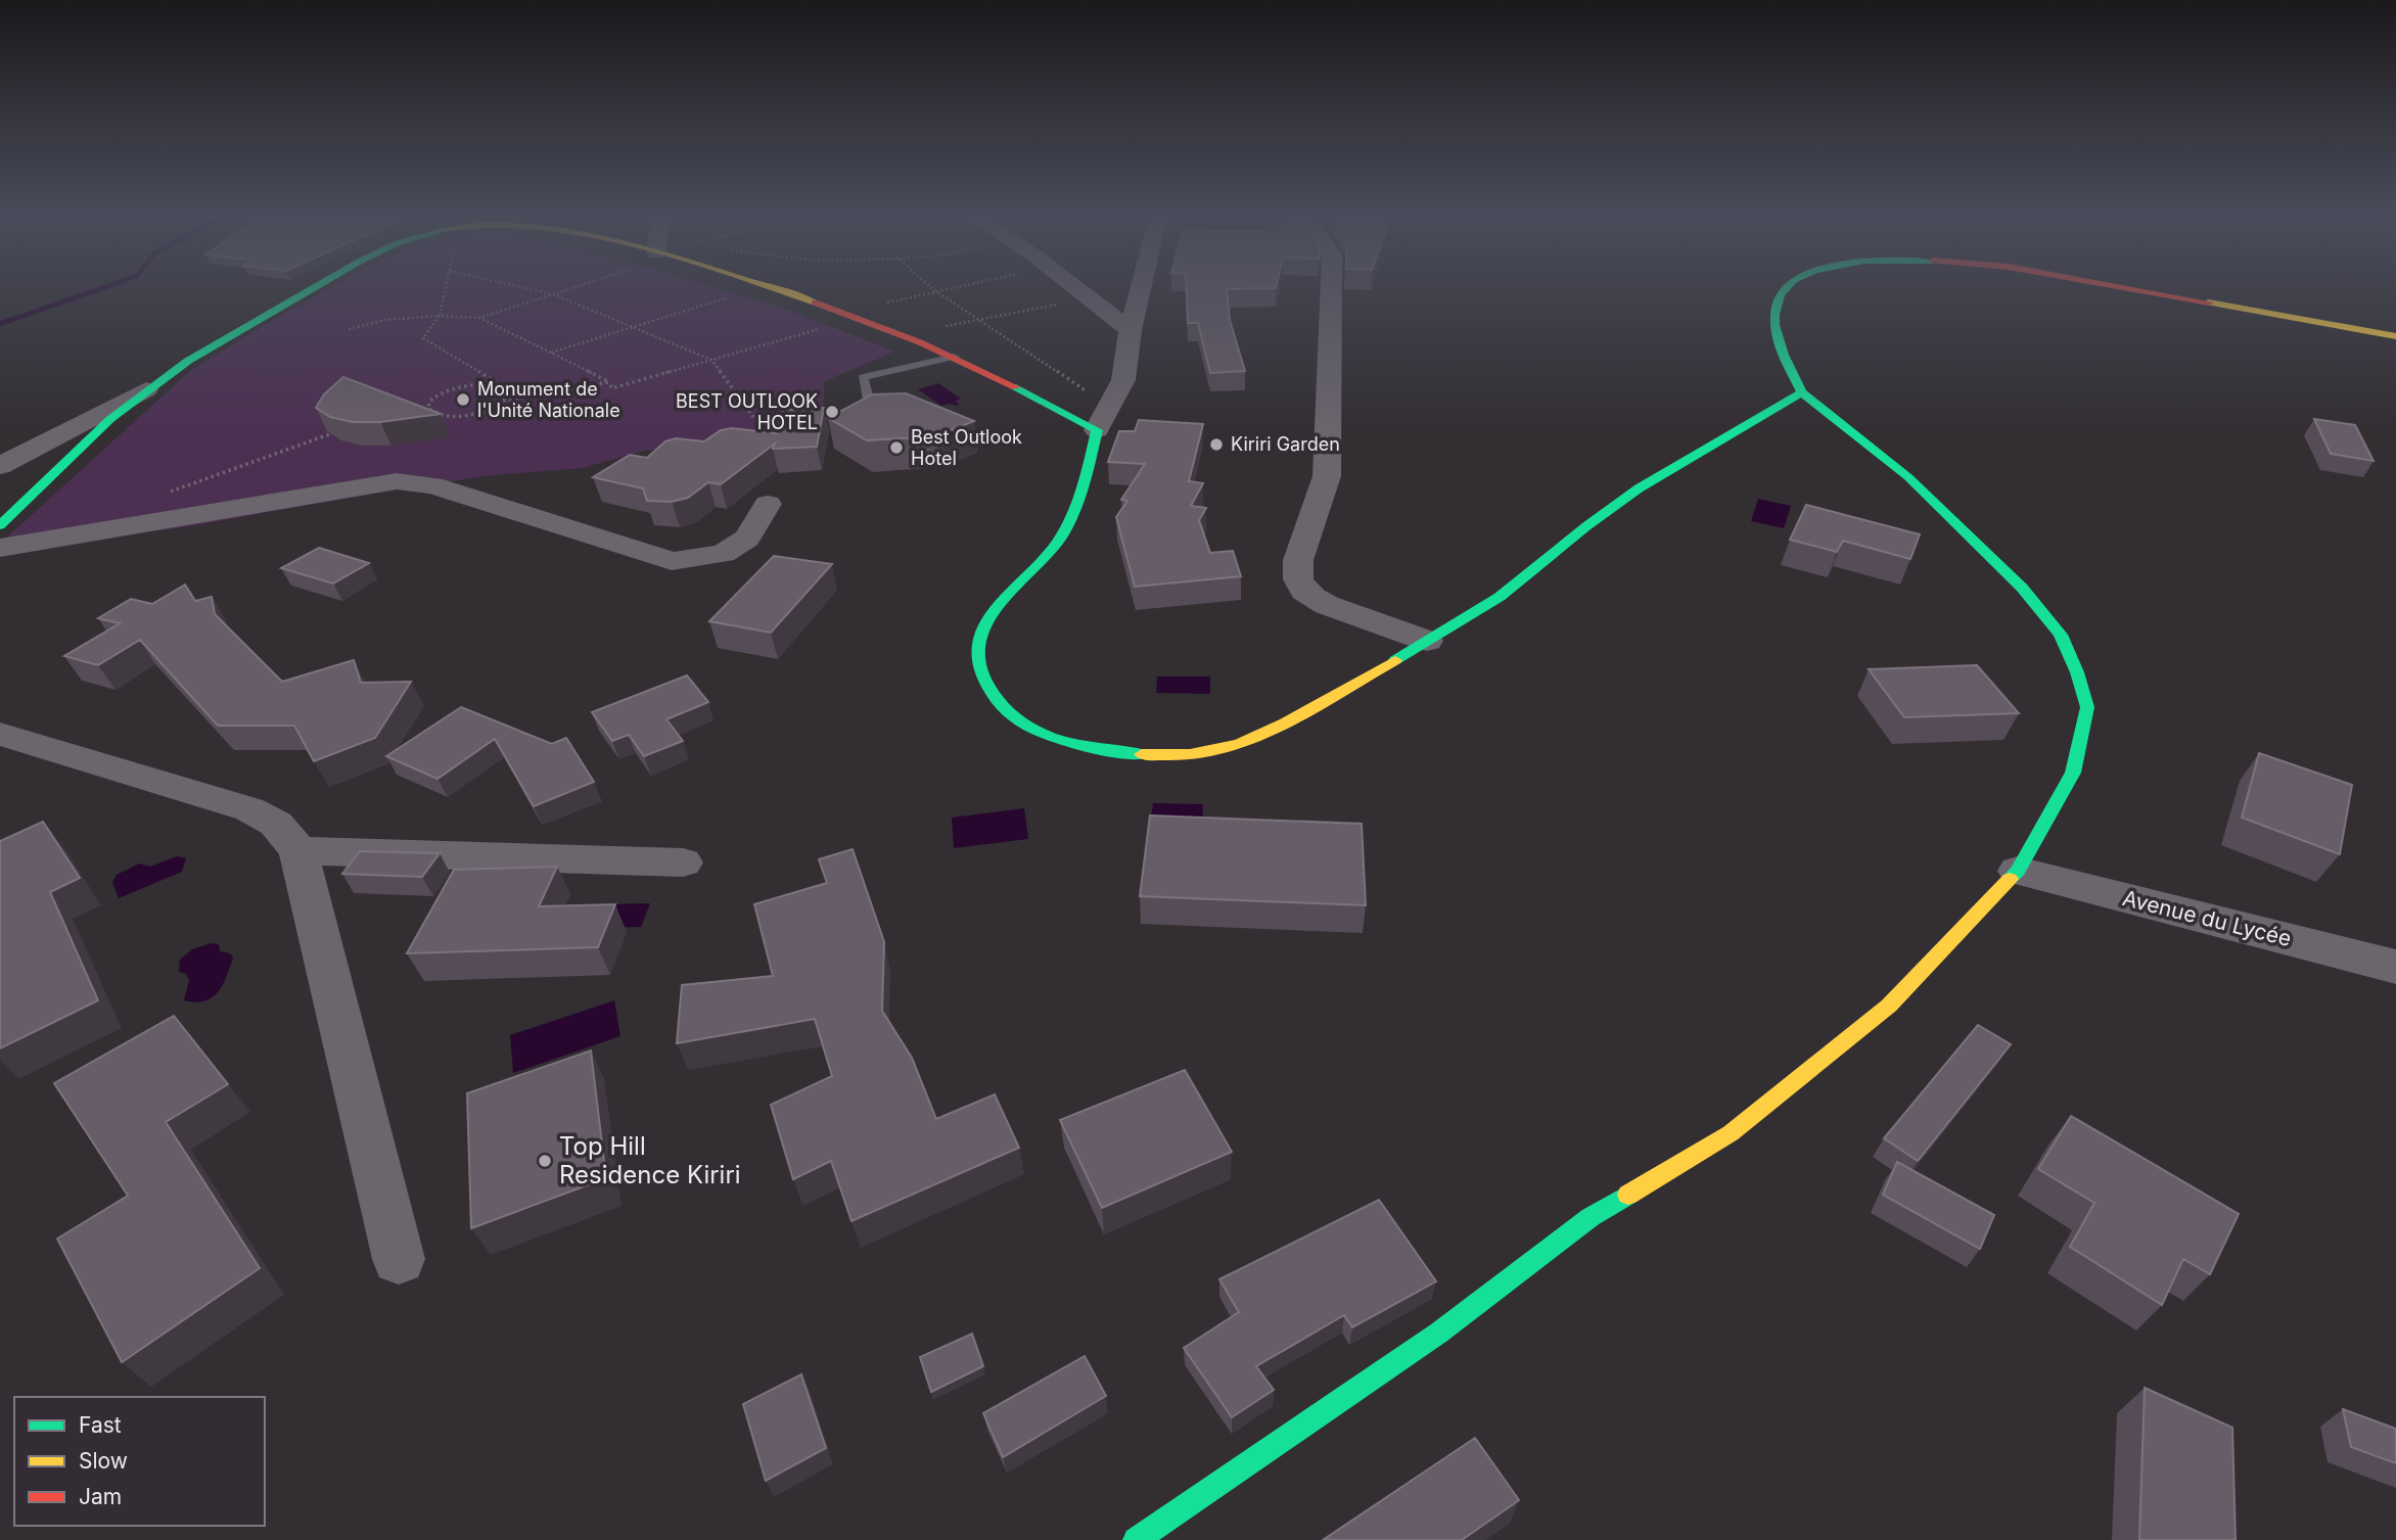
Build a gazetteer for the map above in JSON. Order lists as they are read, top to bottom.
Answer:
{
  "streets": {
    "street": ["Avenue du Lycée"]
  },
  "places": [
    "Monument de l'Unité Nationale",
    "BEST OUTLOOK HOTEL",
    "Kiriri Garden",
    "Best Outlook Hotel",
    "Top Hill Residence Kiriri"
  ],
  "legend": ["Fast", "Slow", "Jam"]
}
